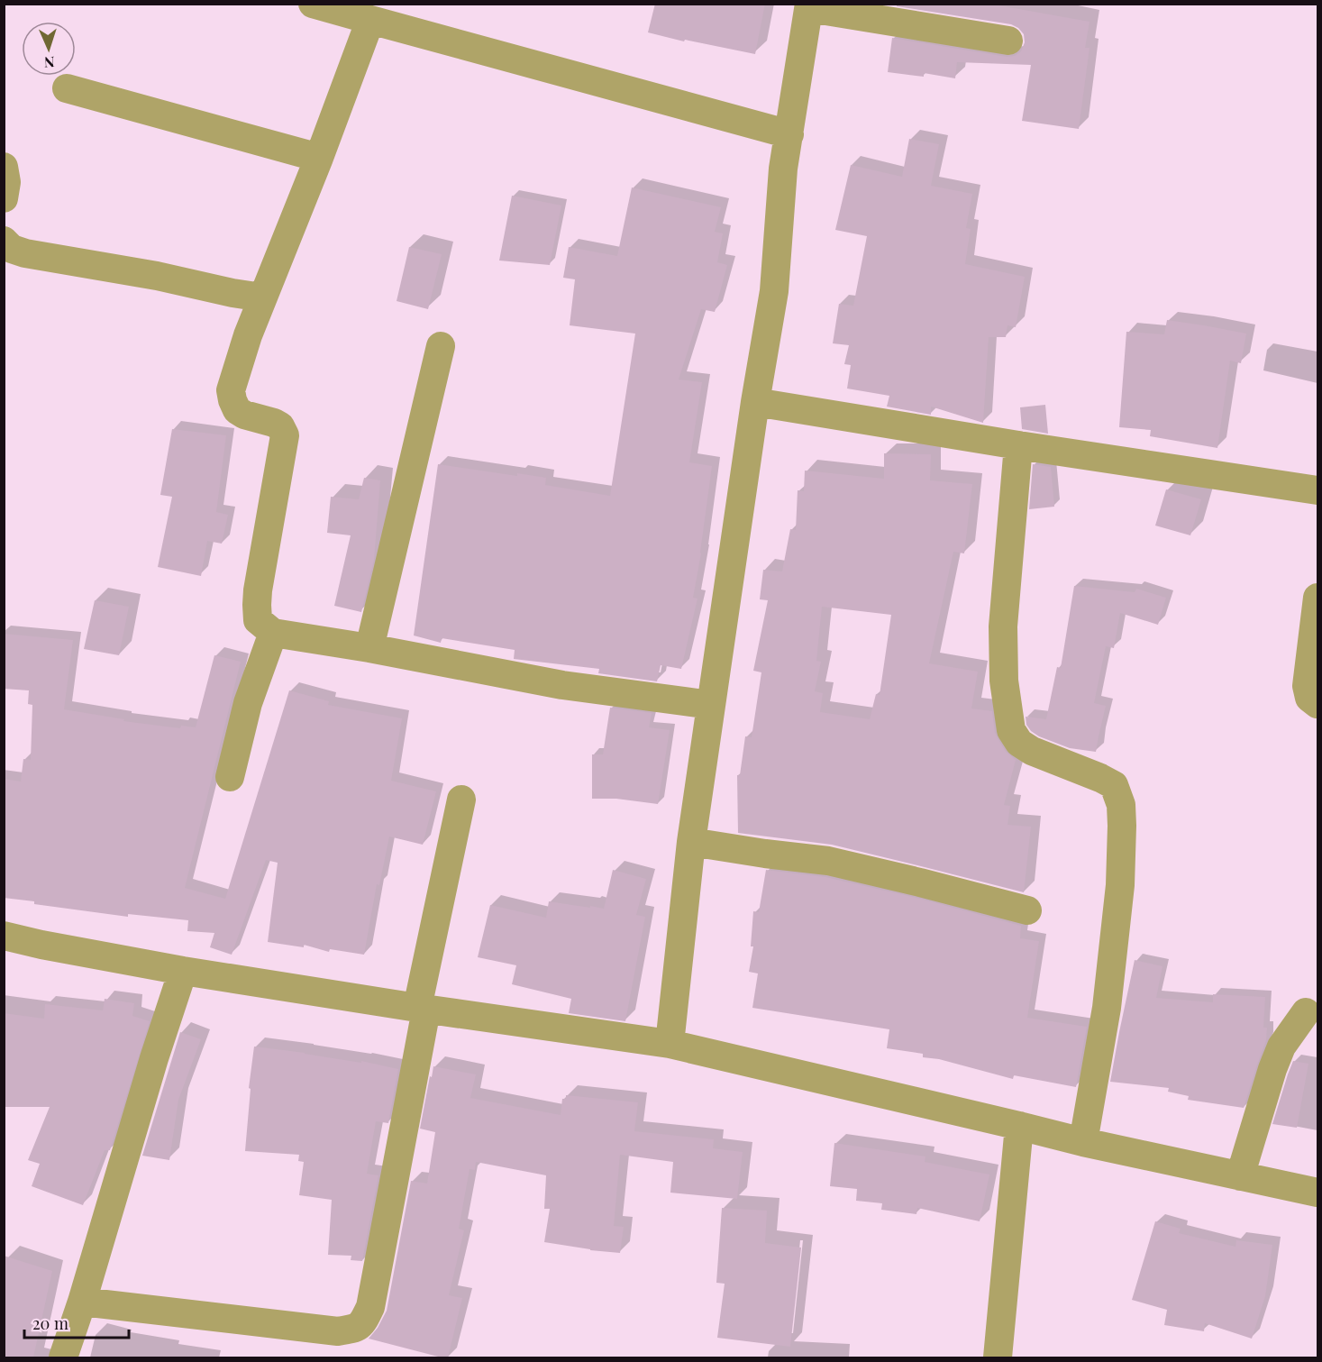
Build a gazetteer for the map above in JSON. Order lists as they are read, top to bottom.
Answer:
{
  "scale_bar": "20 m",
  "north": "bottom"
}
